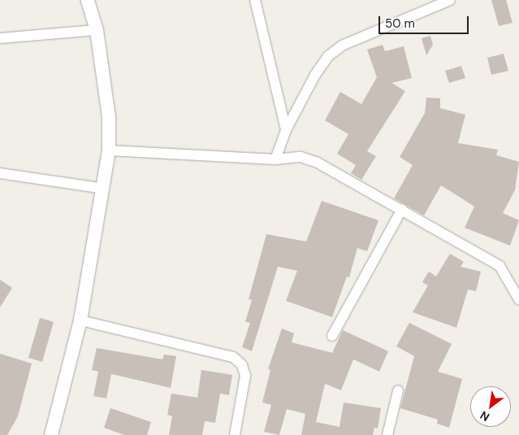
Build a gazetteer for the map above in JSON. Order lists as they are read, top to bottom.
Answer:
{
  "scale_bar": "50 m",
  "north": "bottom left"
}
